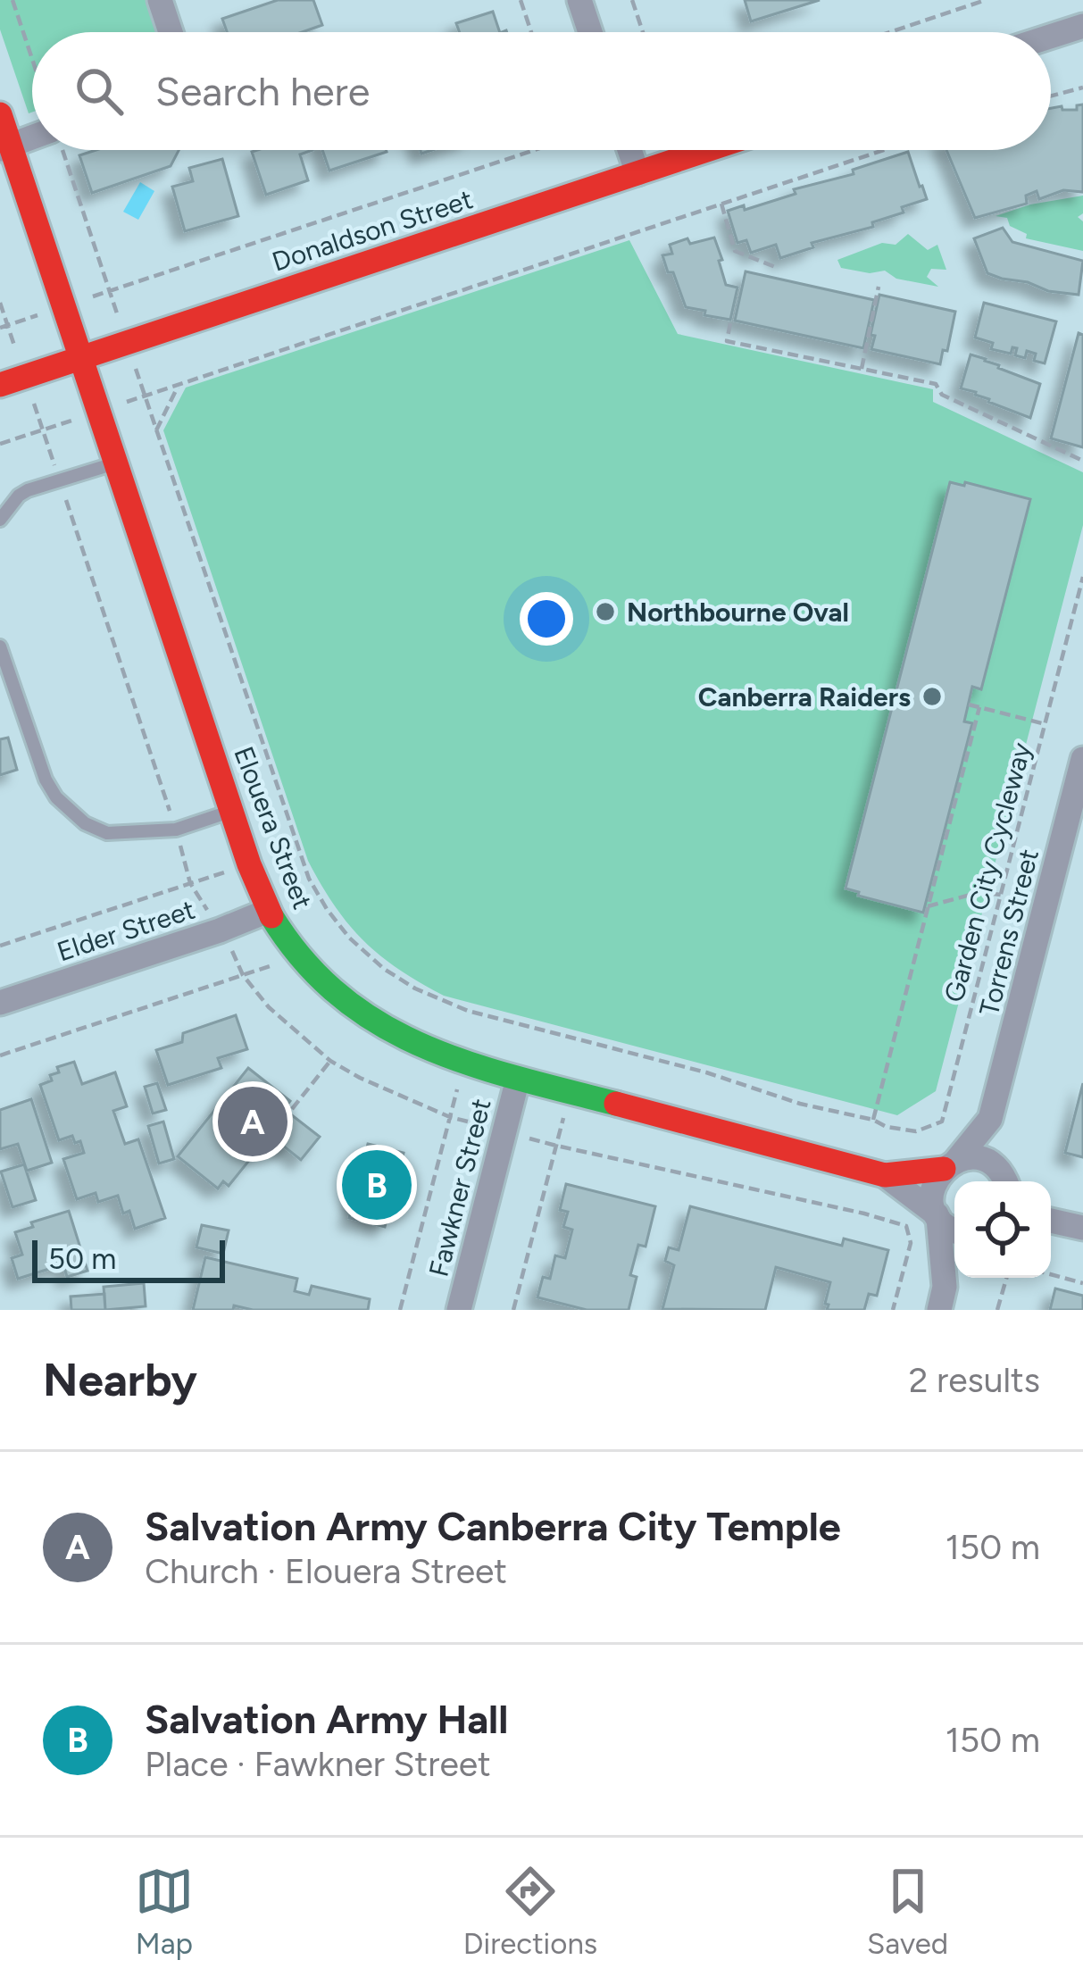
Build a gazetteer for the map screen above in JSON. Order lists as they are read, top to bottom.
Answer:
{
  "streets": {
    "street": [
      "Donaldson Street",
      "Elouera Street",
      "Elder Street",
      "Torrens Street",
      "Fawkner Street"
    ],
    "path": ["Garden City Cycleway"]
  },
  "crossings": [
    ["Donaldson Street", "Elouera Street"],
    ["Elouera Street", "Elder Street"],
    ["Elouera Street", "Torrens Street"],
    ["Elouera Street", "Fawkner Street"]
  ],
  "places": ["Northbourne Oval", "Canberra Raiders"],
  "scale_bar": "50 m",
  "page": {
    "search": "Search here",
    "pins": ["A", "B"],
    "scale": "50 m",
    "heading": ["Nearby", "2 results"],
    "list": [
      {
        "mark": "A",
        "name": "Salvation Army Canberra City Temple",
        "note": "Church · Elouera Street",
        "value": "150 m"
      },
      {
        "mark": "B",
        "name": "Salvation Army Hall",
        "note": "Place · Fawkner Street",
        "value": "150 m"
      }
    ],
    "nav": ["Map", "Directions", "Saved"]
  }
}
